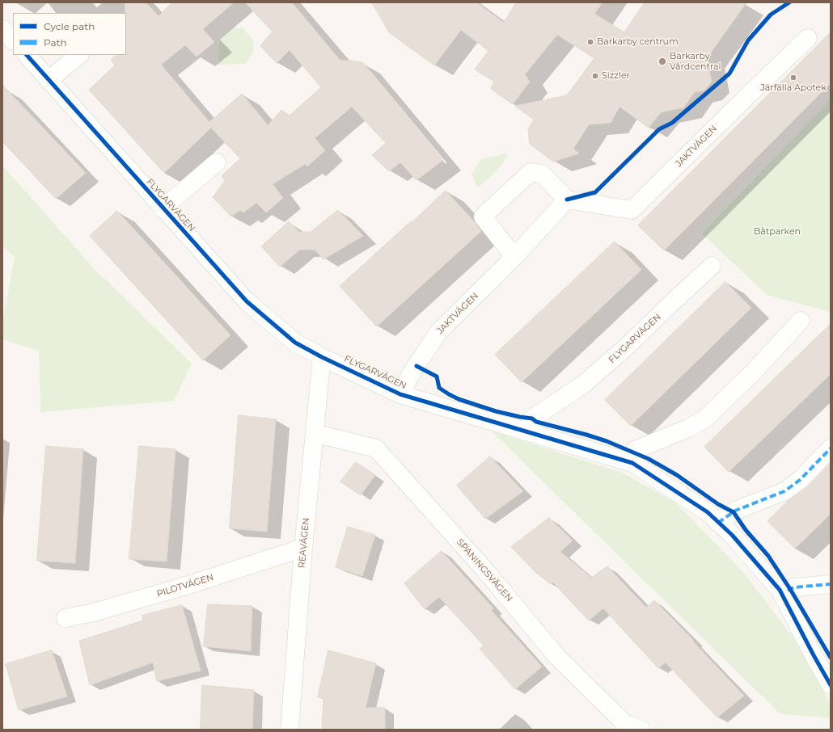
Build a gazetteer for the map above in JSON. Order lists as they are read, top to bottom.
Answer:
{
  "streets": {
    "street": [
      "JAKTVÄGEN",
      "FLYGARVÄGEN",
      "REAVÄGEN",
      "SPANINGSVÄGEN",
      "PILOTVÄGEN"
    ]
  },
  "crossings": [
    ["JAKTVÄGEN", "FLYGARVÄGEN"],
    ["FLYGARVÄGEN", "REAVÄGEN"],
    ["REAVÄGEN", "SPANINGSVÄGEN"],
    ["REAVÄGEN", "PILOTVÄGEN"]
  ],
  "parks": ["Båtparken"],
  "places": [
    "Barkarby centrum",
    "Barkarby Vårdcentral",
    "Sizzler",
    "Järfälla Apotek"
  ],
  "legend": ["Cycle path", "Path"]
}
